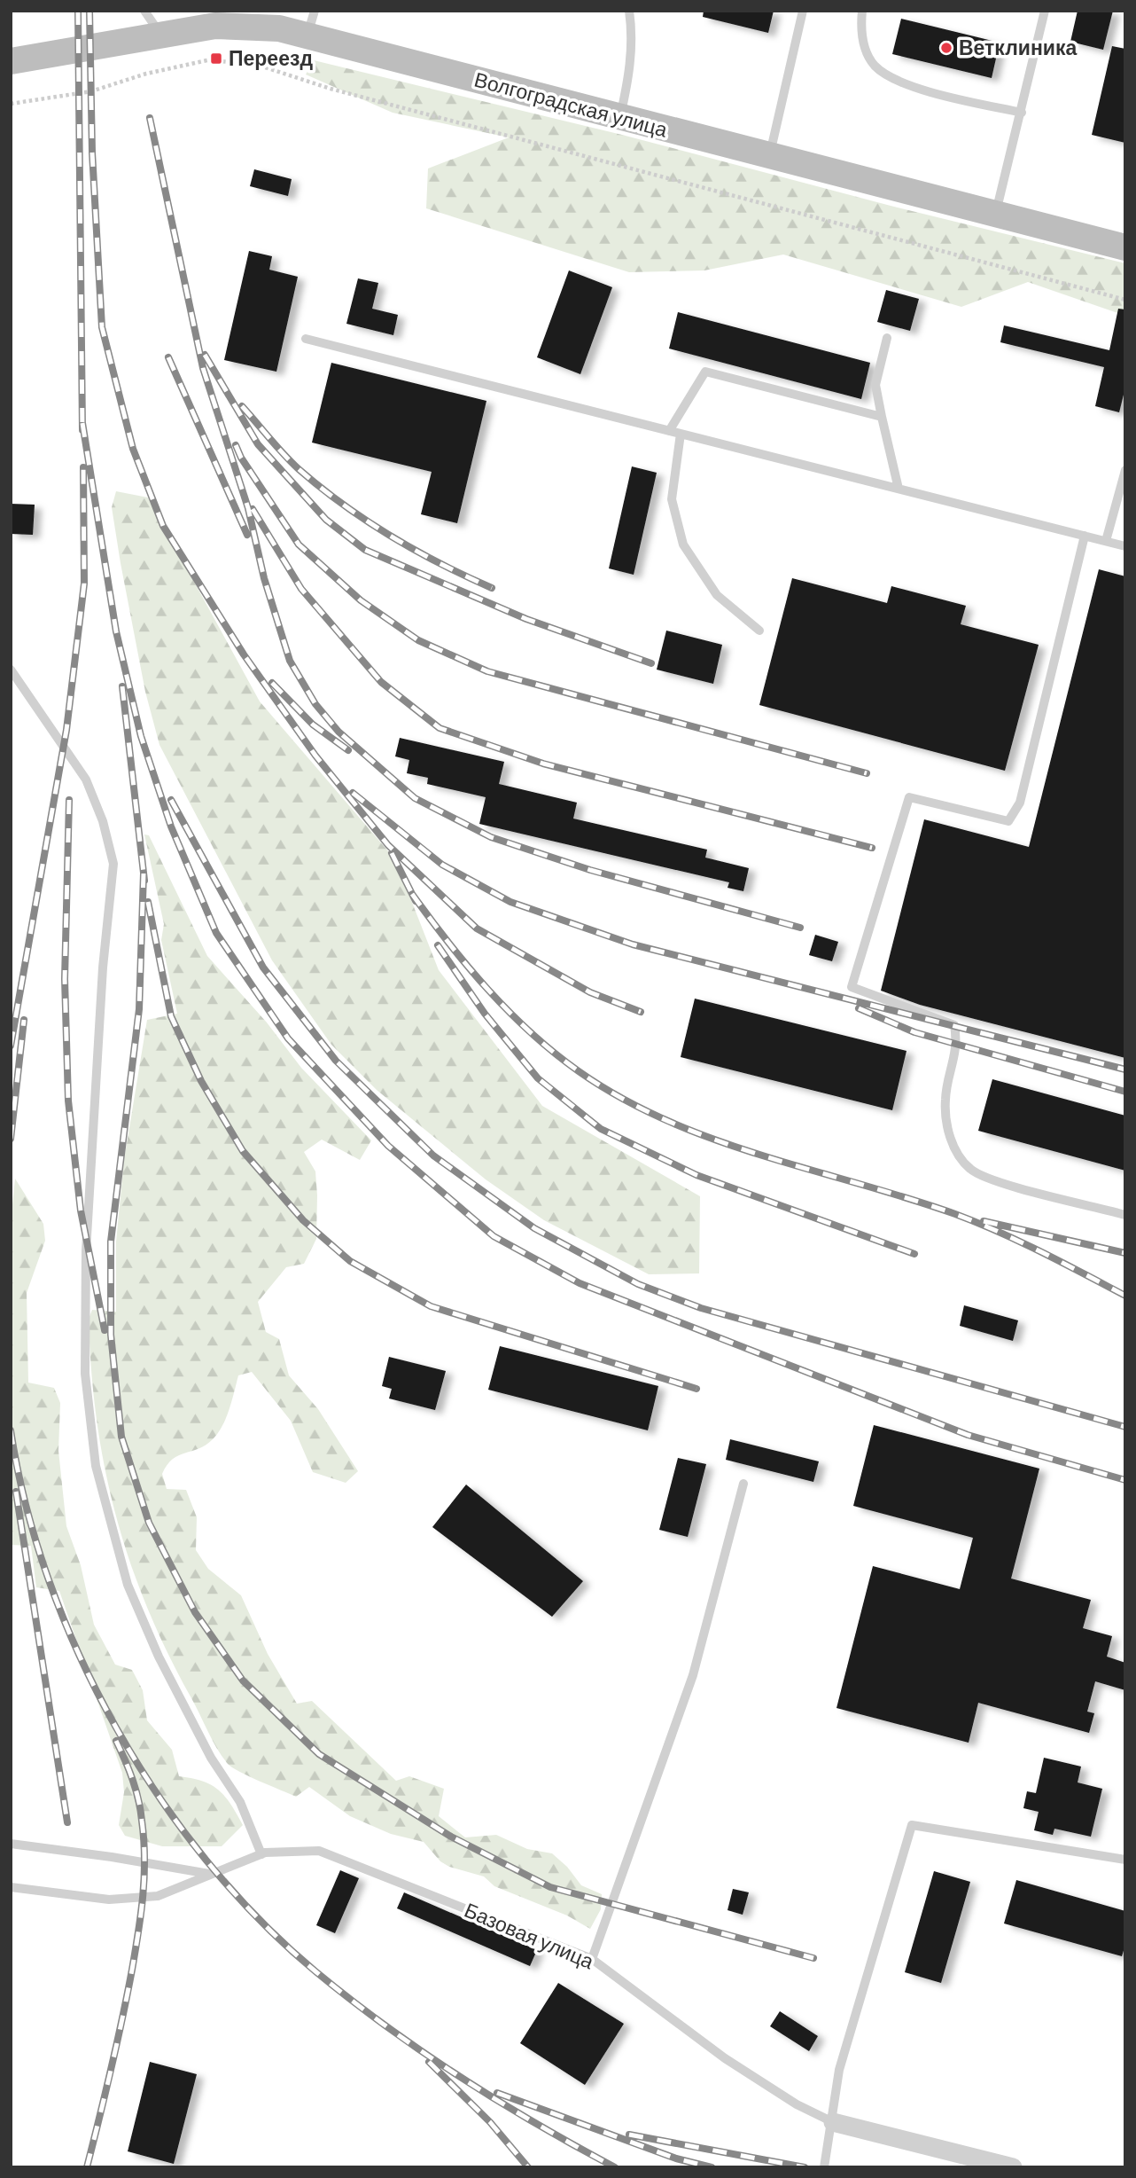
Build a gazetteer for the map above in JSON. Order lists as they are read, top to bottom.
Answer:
{
  "streets": {
    "main road": ["Волгоградская улица"],
    "street": ["Базовая улица"]
  },
  "places": {
    "other": ["Ветклиника"],
    "transit": ["Переезд"]
  }
}
